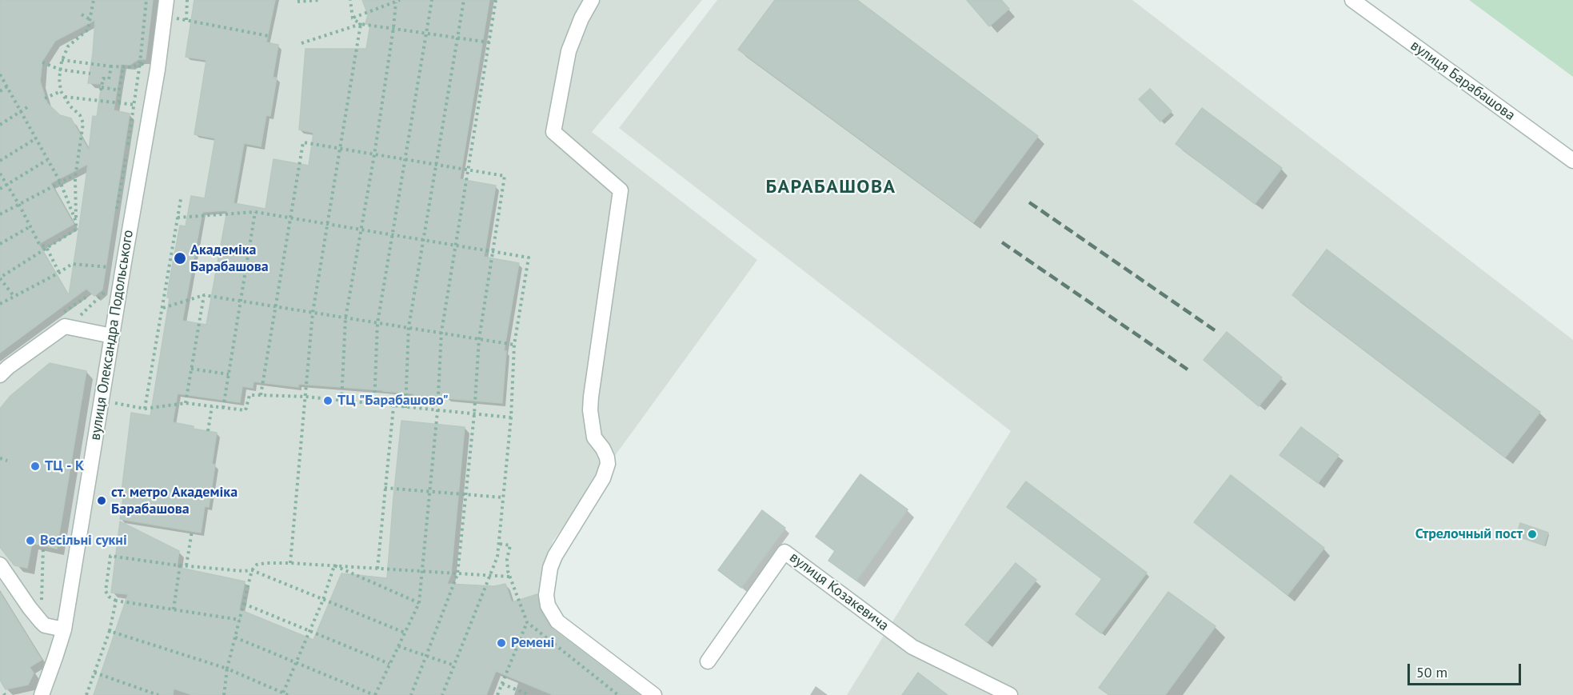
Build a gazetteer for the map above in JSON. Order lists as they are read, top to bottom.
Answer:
{
  "streets": {
    "street": ["вулиця Барабашова", "вулиця Олександра Подольського", "вулиця Козакевича"]
  },
  "districts": ["БАРАБАШОВА"],
  "places": [
    "Академіка Барабашова",
    "ТЦ \"Барабашово\"",
    "ТЦ - К",
    "ст. метро Академіка Барабашова",
    "Стрелочный пост",
    "Весільні сукні",
    "Ремені"
  ],
  "scale_bar": "50 m"
}
